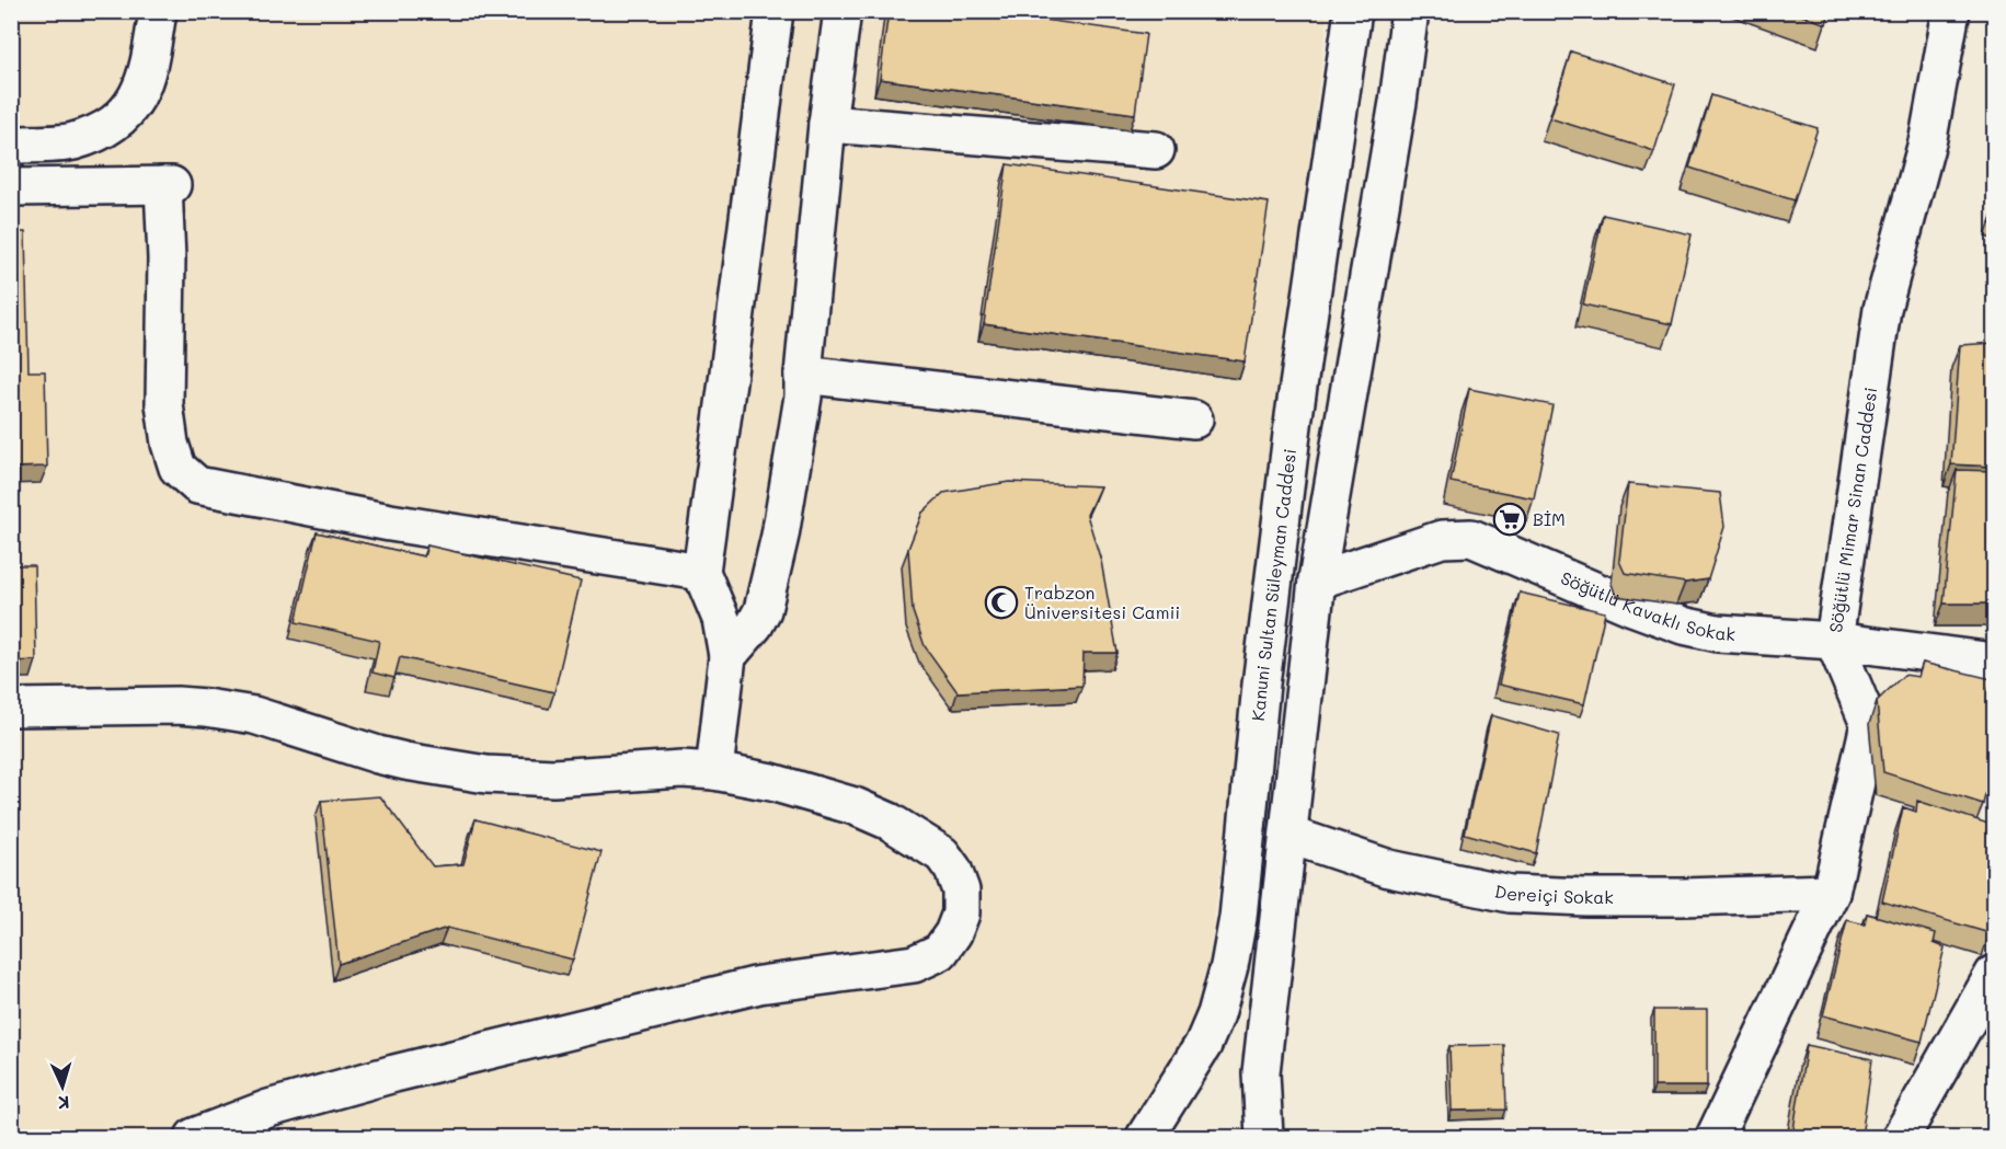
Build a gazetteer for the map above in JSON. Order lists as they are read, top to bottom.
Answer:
{
  "streets": {
    "street": [
      "Söğütlü Mimar Sinan Caddesi",
      "Kanuni Sultan Süleyman Caddesi",
      "Söğütlü Kavaklı Sokak",
      "Dereiçi Sokak"
    ]
  },
  "crossings": [
    ["Söğütlü Mimar Sinan Caddesi", "Söğütlü Kavaklı Sokak"],
    ["Söğütlü Mimar Sinan Caddesi", "Dereiçi Sokak"]
  ],
  "places": {
    "supermarket": ["BİM"],
    "mosque": ["Trabzon Üniversitesi Camii"]
  },
  "north": "bottom"
}
